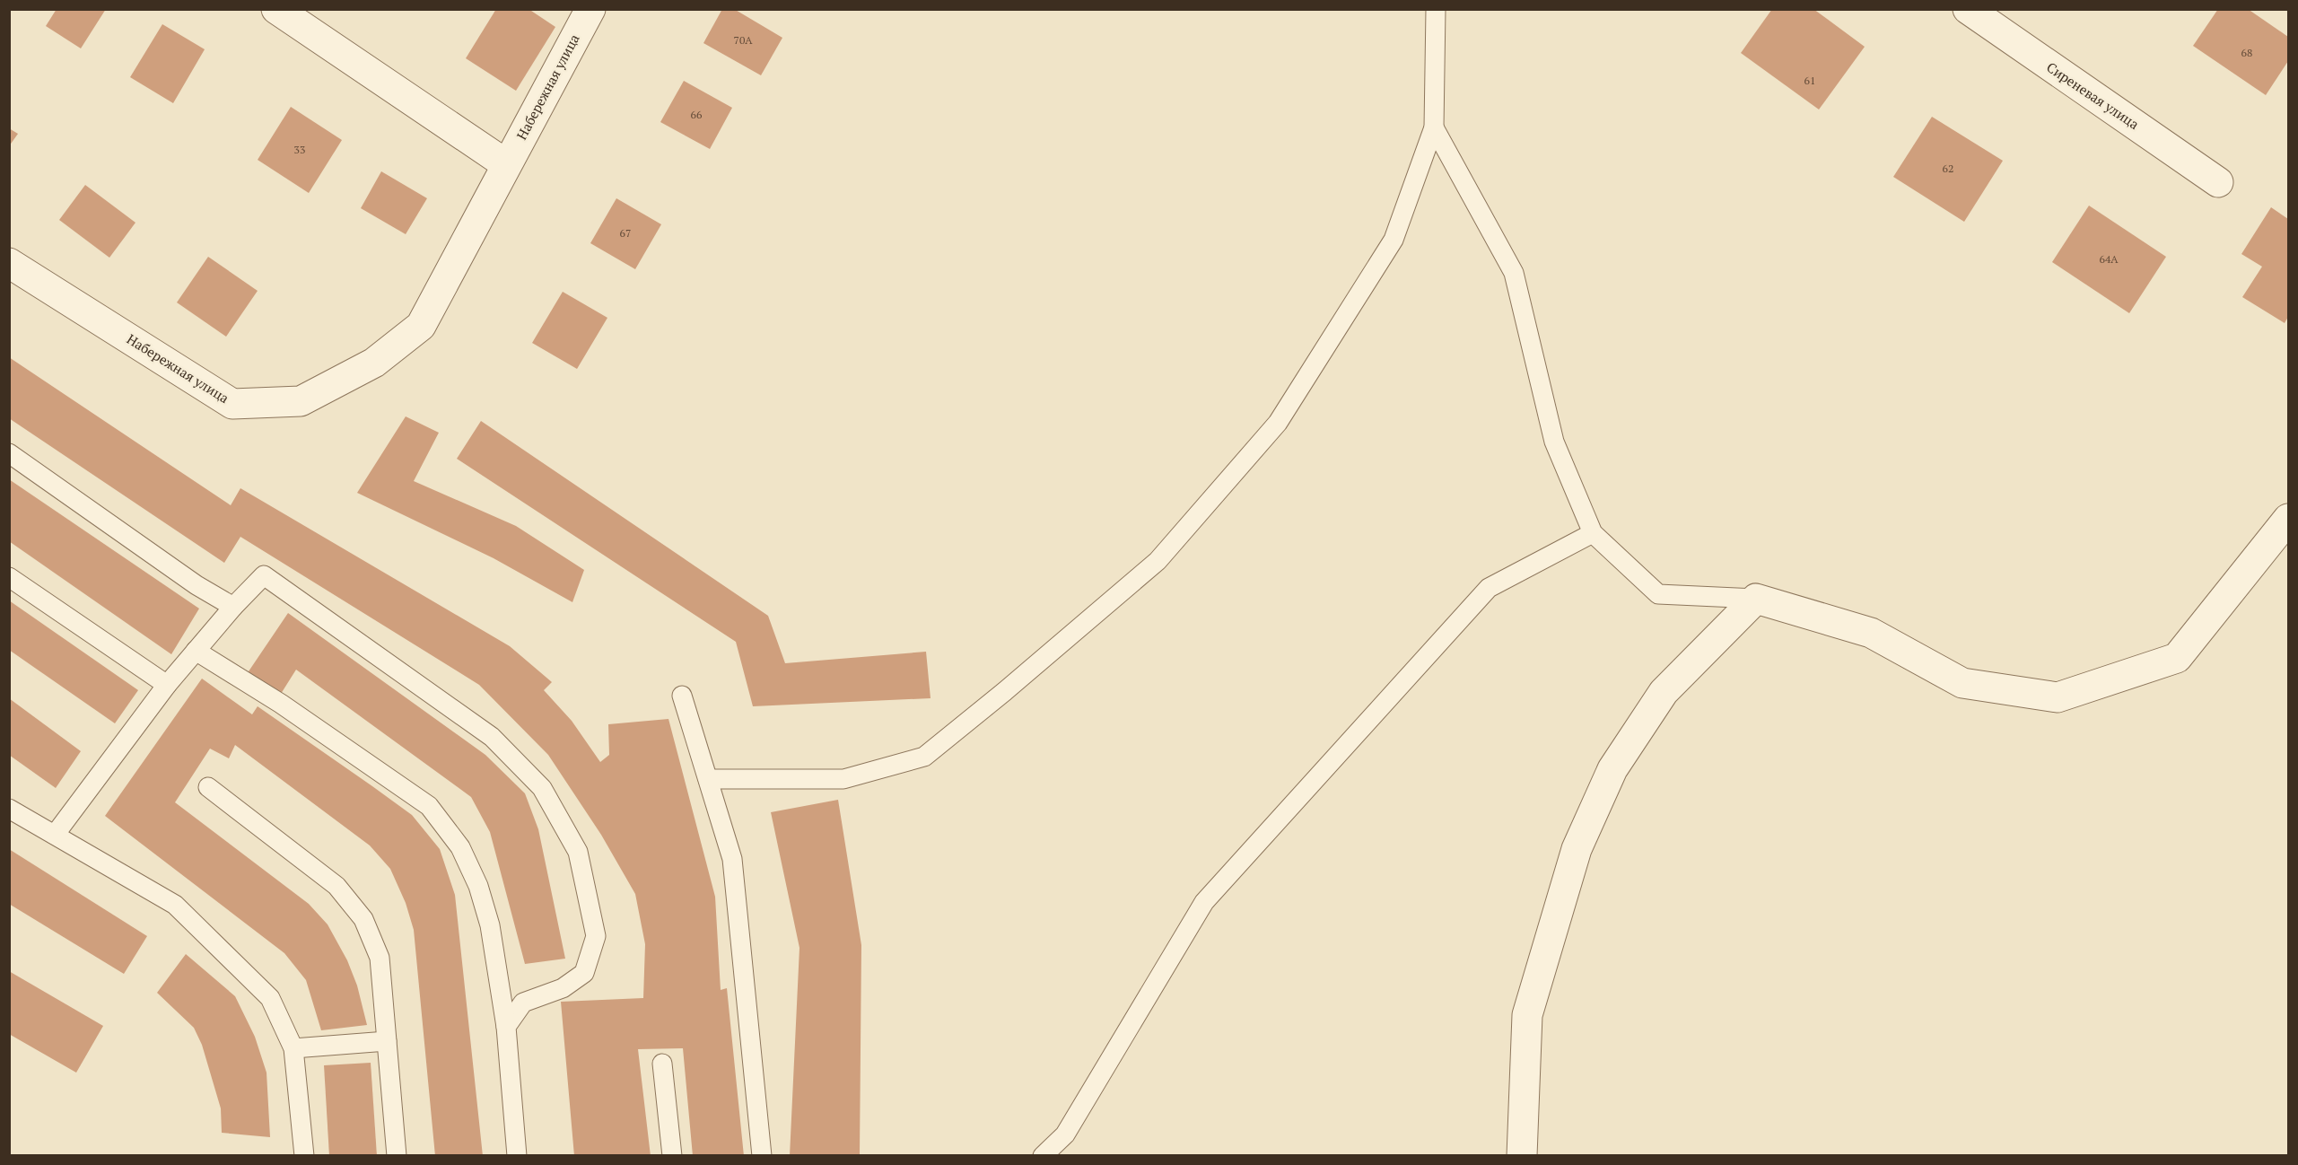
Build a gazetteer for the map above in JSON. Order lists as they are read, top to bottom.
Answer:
{
  "streets": {
    "street": ["Набережная улица", "Сиреневая улица"]
  },
  "house_numbers": [
    "70А",
    "68",
    "61",
    "66",
    "33",
    "62",
    "67",
    "64А"
  ]
}
